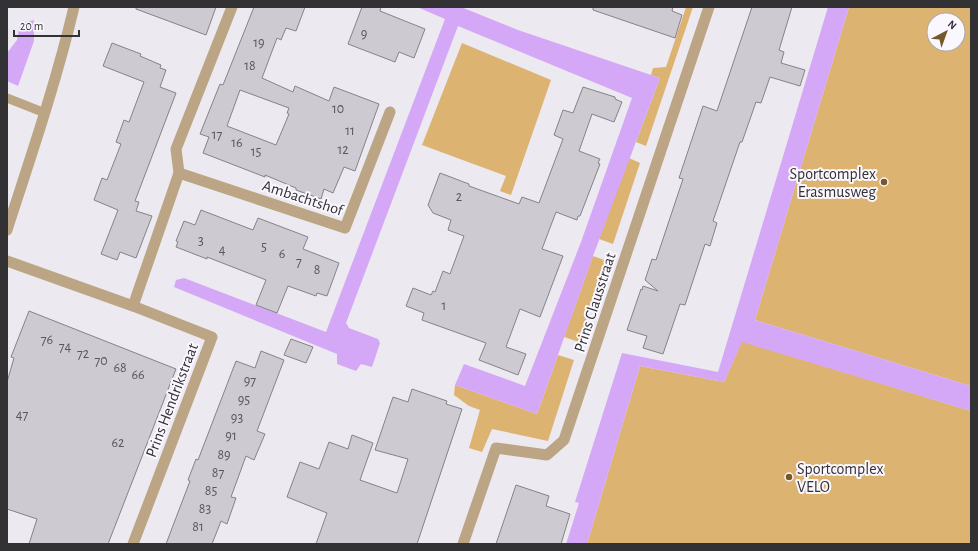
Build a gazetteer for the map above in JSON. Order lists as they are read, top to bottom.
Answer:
{
  "streets": {
    "street": ["Ambachtshof", "Prins Clausstraat", "Prins Hendrikstraat"]
  },
  "places": ["Sportcomplex Erasmusweg", "Sportcomplex VELO"],
  "house_numbers": [
    "9",
    "19",
    "18",
    "10",
    "11",
    "17",
    "16",
    "12",
    "15",
    "2",
    "3",
    "5",
    "4",
    "6",
    "7",
    "8",
    "1",
    "76",
    "74",
    "72",
    "70",
    "68",
    "66",
    "97",
    "95",
    "47",
    "93",
    "91",
    "62",
    "89",
    "87",
    "85",
    "83",
    "81"
  ],
  "scale_bar": "20 m",
  "north": "top right"
}
